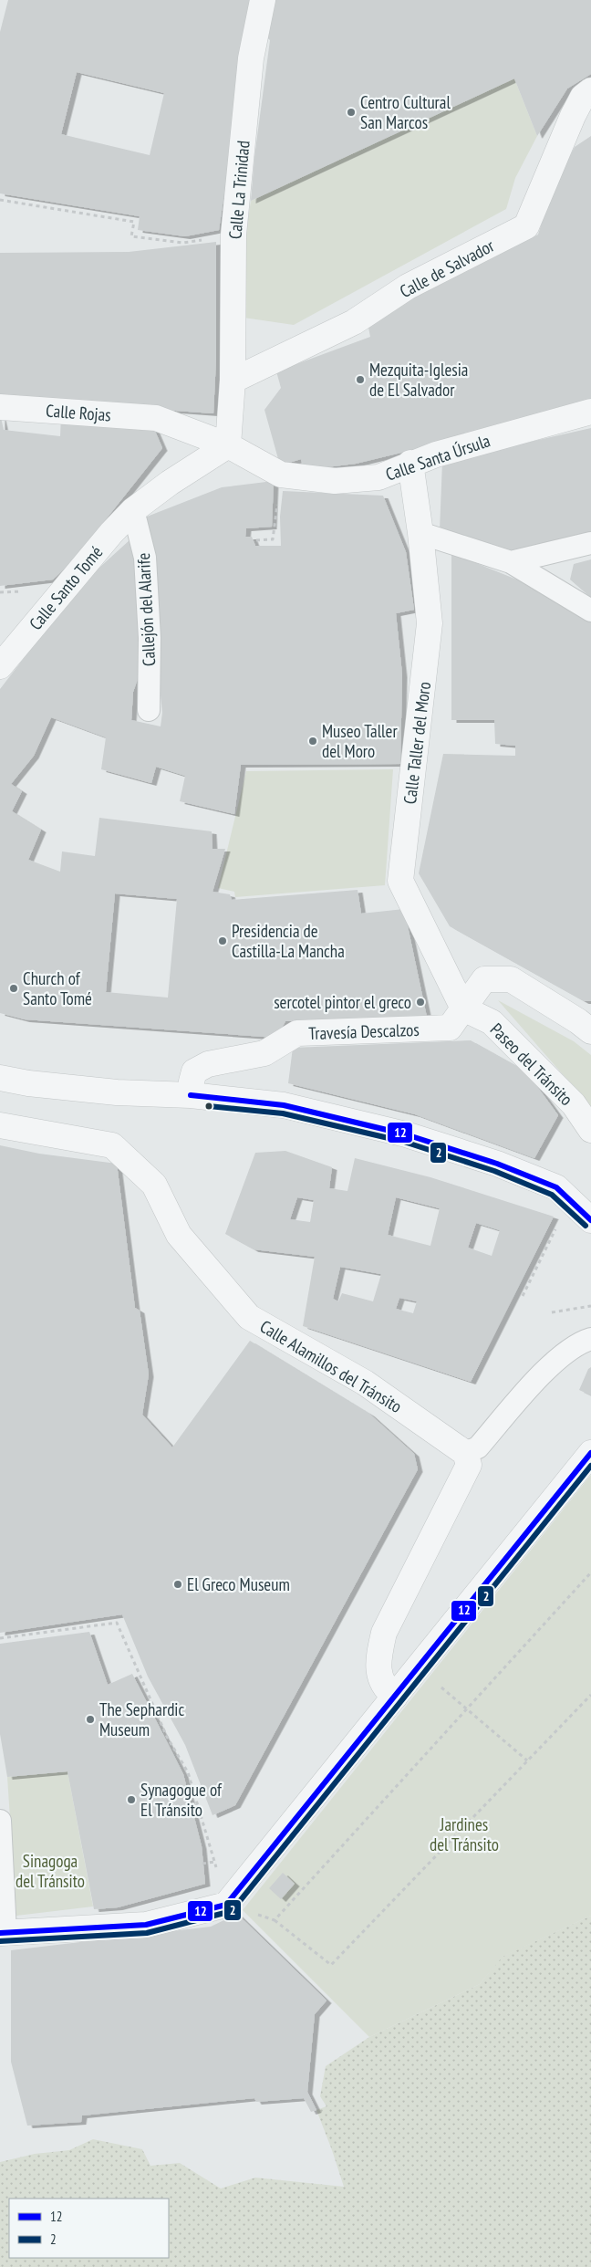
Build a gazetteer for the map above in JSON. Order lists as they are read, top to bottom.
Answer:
{
  "streets": {
    "street": [
      "Calle La Trinidad",
      "Calle de Salvador",
      "Calle Rojas",
      "Calle Santa Úrsula",
      "Calle Santo Tomé",
      "Calle Taller del Moro",
      "Travesía Descalzos",
      "Paseo del Tránsito",
      "Calle Alamillos del Tránsito"
    ],
    "lane": ["Callejón del Alarife"]
  },
  "crossings": [
    ["Calle La Trinidad", "Calle de Salvador"],
    ["Calle La Trinidad", "Calle Rojas"],
    ["Calle La Trinidad", "Calle Santo Tomé"],
    ["Calle Rojas", "Calle Santa Úrsula"],
    ["Calle Rojas", "Calle Santo Tomé"],
    ["Calle Santa Úrsula", "Calle Taller del Moro"],
    ["Calle Santo Tomé", "Callejón del Alarife"],
    ["Calle Taller del Moro", "Travesía Descalzos"],
    ["Calle Taller del Moro", "Paseo del Tránsito"],
    ["Travesía Descalzos", "Paseo del Tránsito"]
  ],
  "parks": ["Jardines del Tránsito", "Sinagoga del Tránsito"],
  "places": [
    "Centro Cultural San Marcos",
    "Mezquita-Iglesia de El Salvador",
    "Museo Taller del Moro",
    "Presidencia de Castilla-La Mancha",
    "Church of Santo Tomé",
    "sercotel pintor el greco",
    "El Greco Museum",
    "The Sephardic Museum",
    "Synagogue of El Tránsito"
  ],
  "lines": ["transit line 12", "transit line 2"],
  "legend": ["12", "2"]
}
